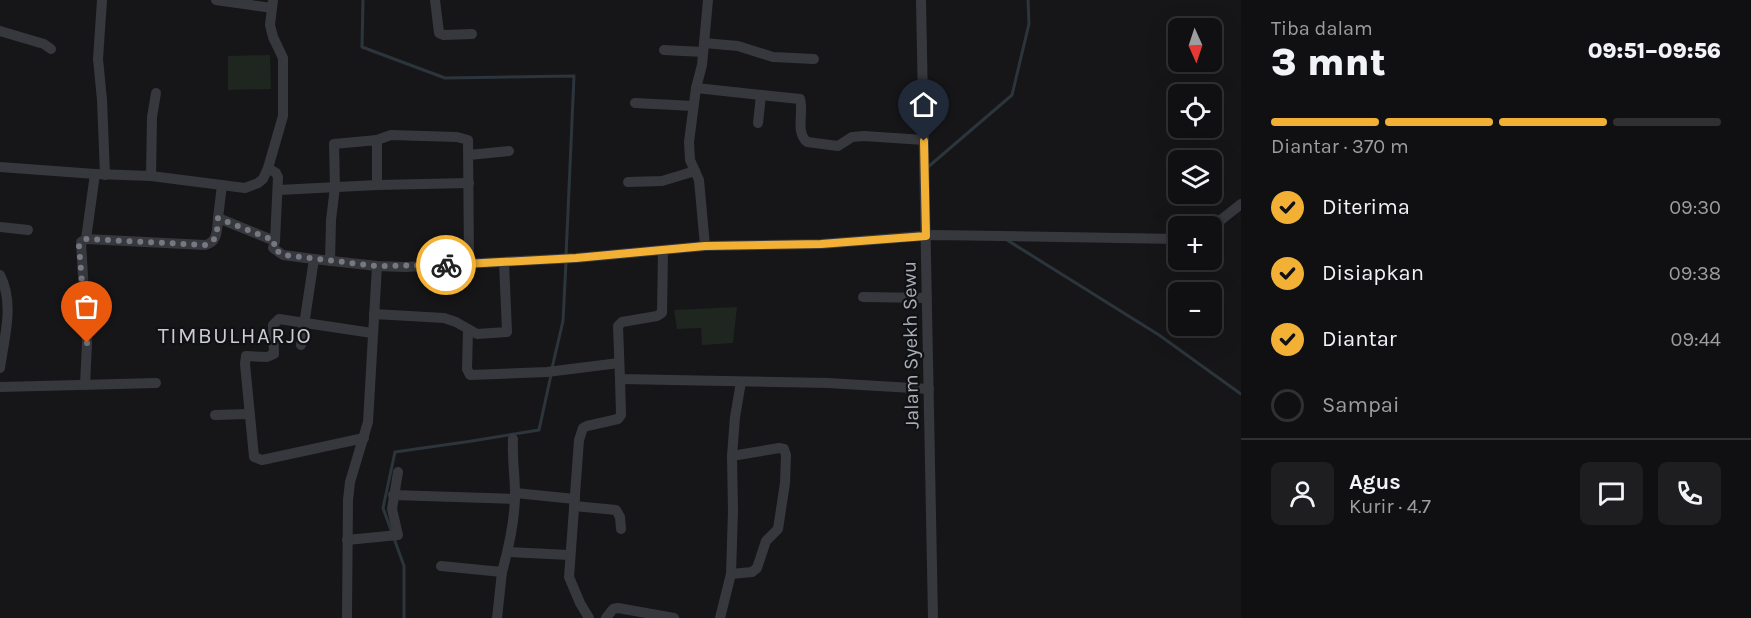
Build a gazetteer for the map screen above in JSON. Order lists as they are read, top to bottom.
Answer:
{
  "streets": {
    "street": ["Jalam Syekh Sewu"]
  },
  "districts": ["TIMBULHARJO"],
  "north": "bottom",
  "page": {
    "heading": ["3 mnt", "Tiba dalam", "09:51–09:56"],
    "panel": ["Agus", "Kurir · 4.7"],
    "map_buttons": ["+", "−"],
    "bar": "Diantar · 370 m",
    "list": [
      ["Diterima", "09:30"],
      ["Disiapkan", "09:38"],
      ["Diantar", "09:44"],
      "Sampai"
    ]
  }
}
